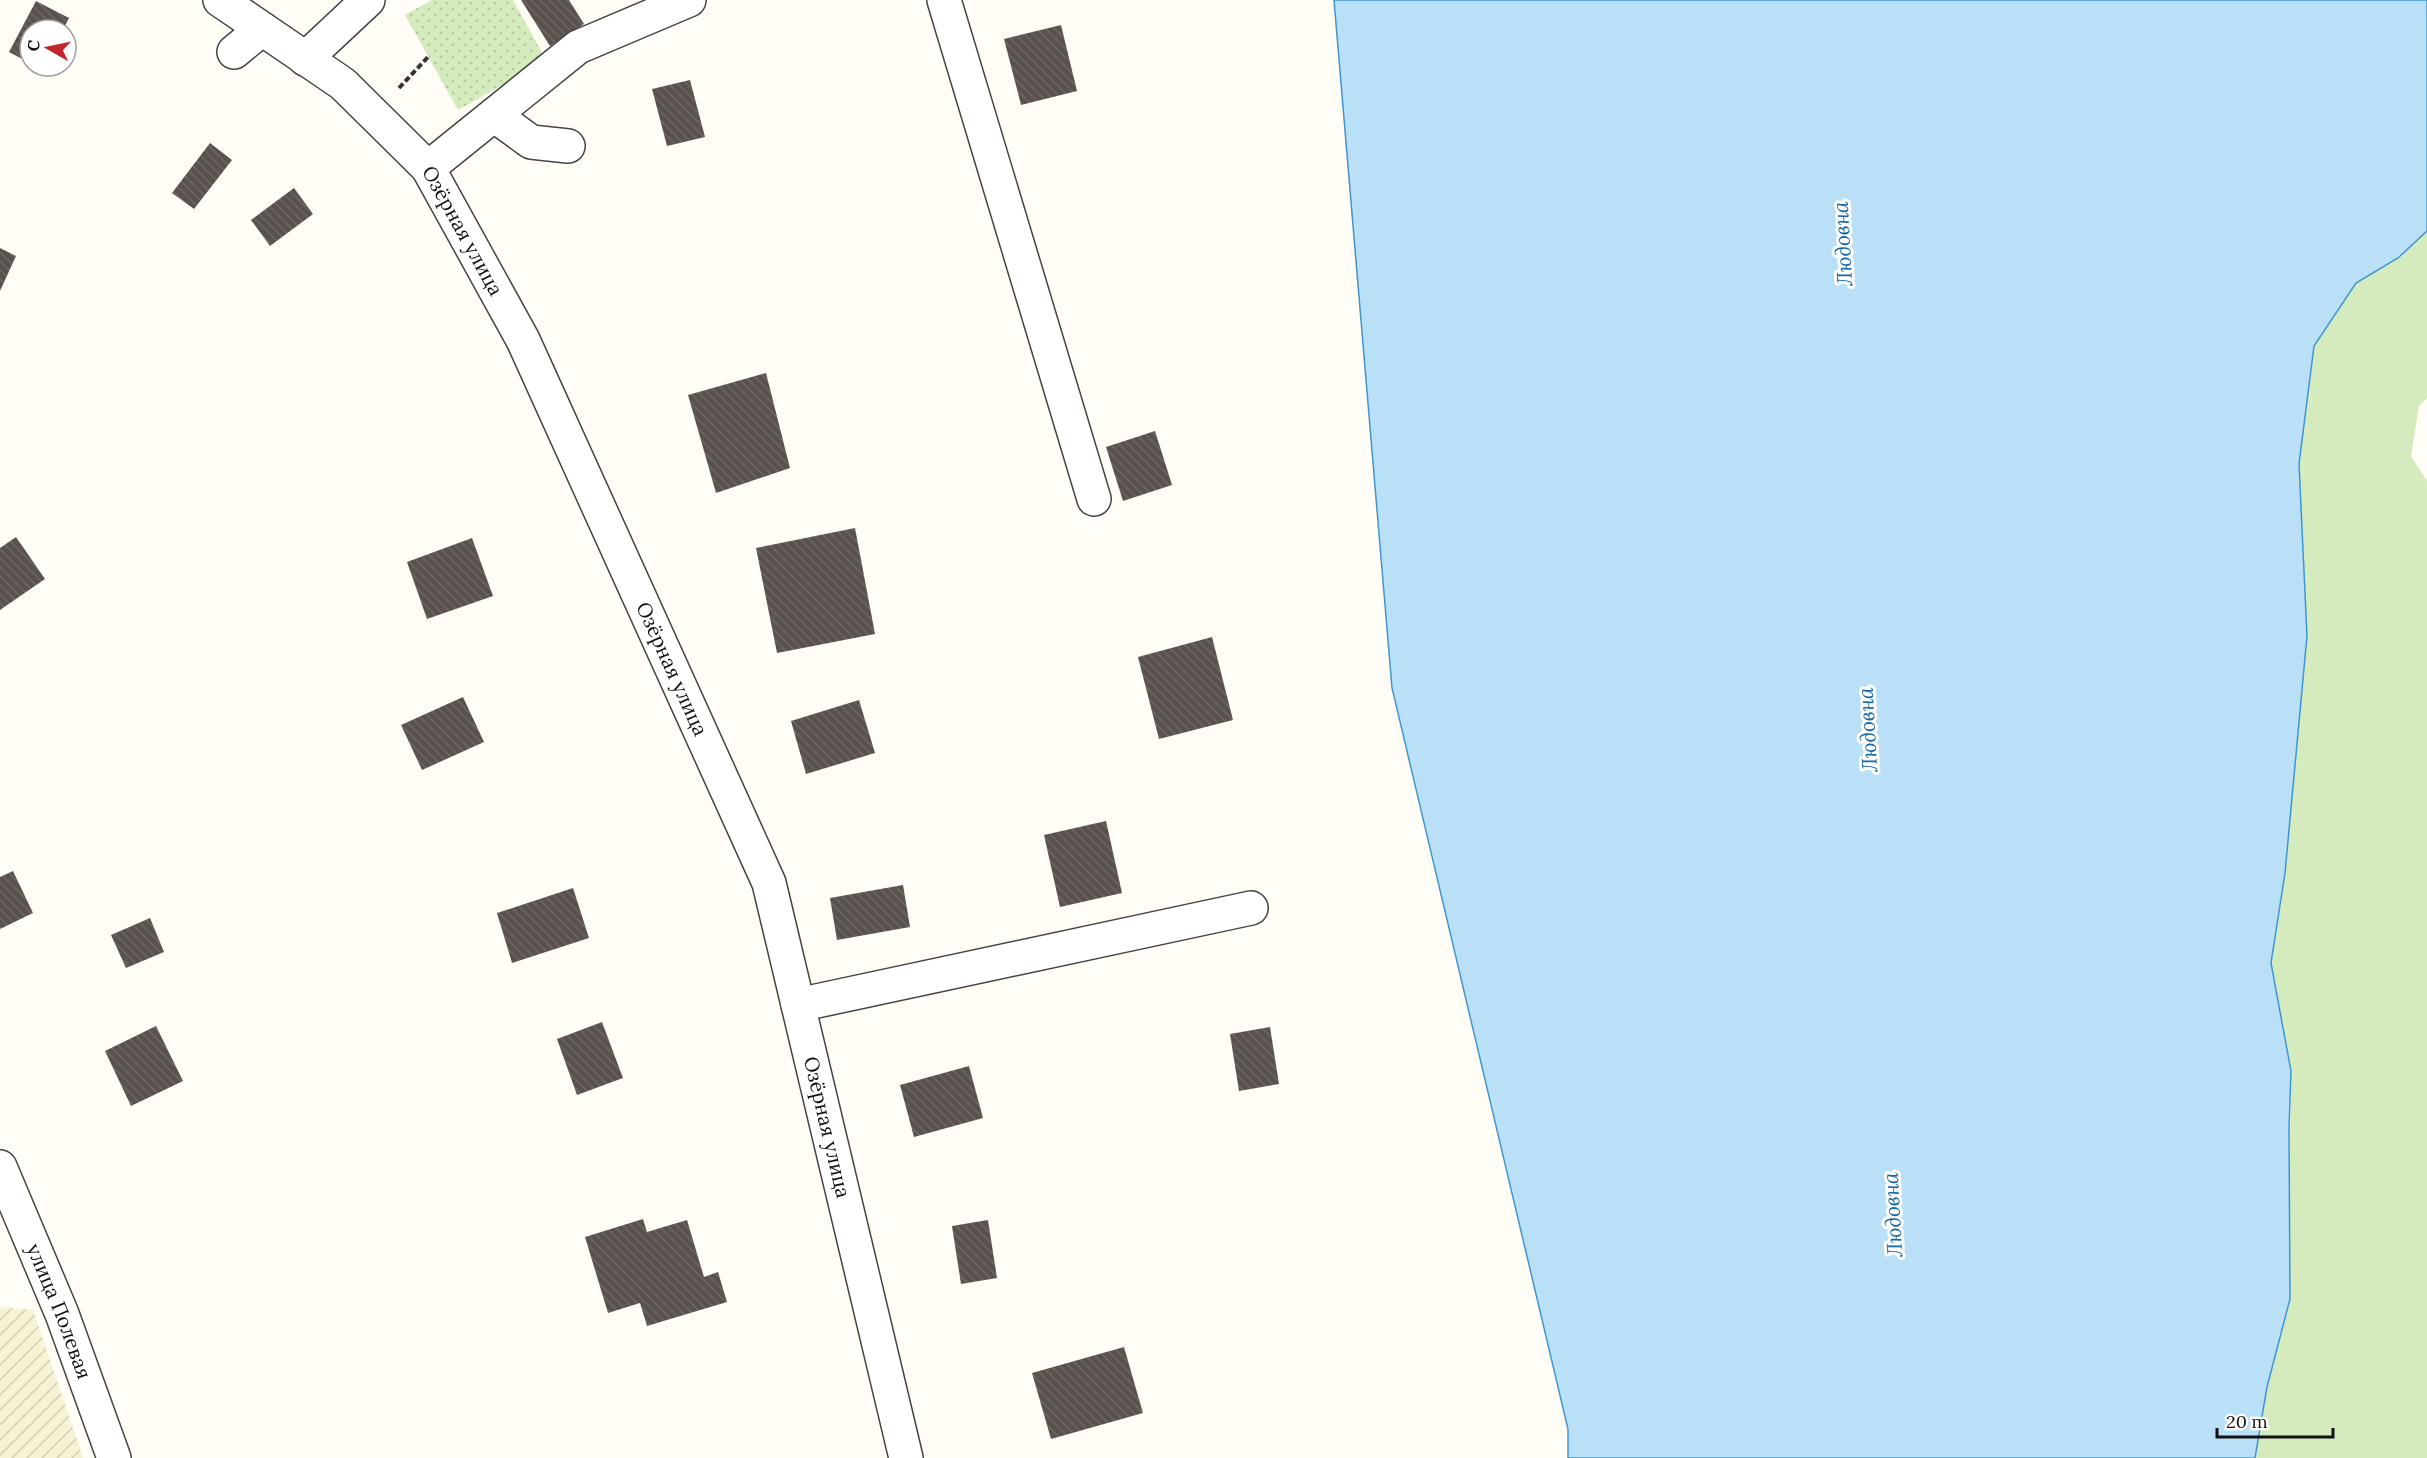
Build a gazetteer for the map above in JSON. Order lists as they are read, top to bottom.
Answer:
{
  "streets": {
    "street": ["Озёрная улица", "улица Полевая"]
  },
  "water": ["Людовна"],
  "scale_bar": "20 m",
  "north": "left"
}
